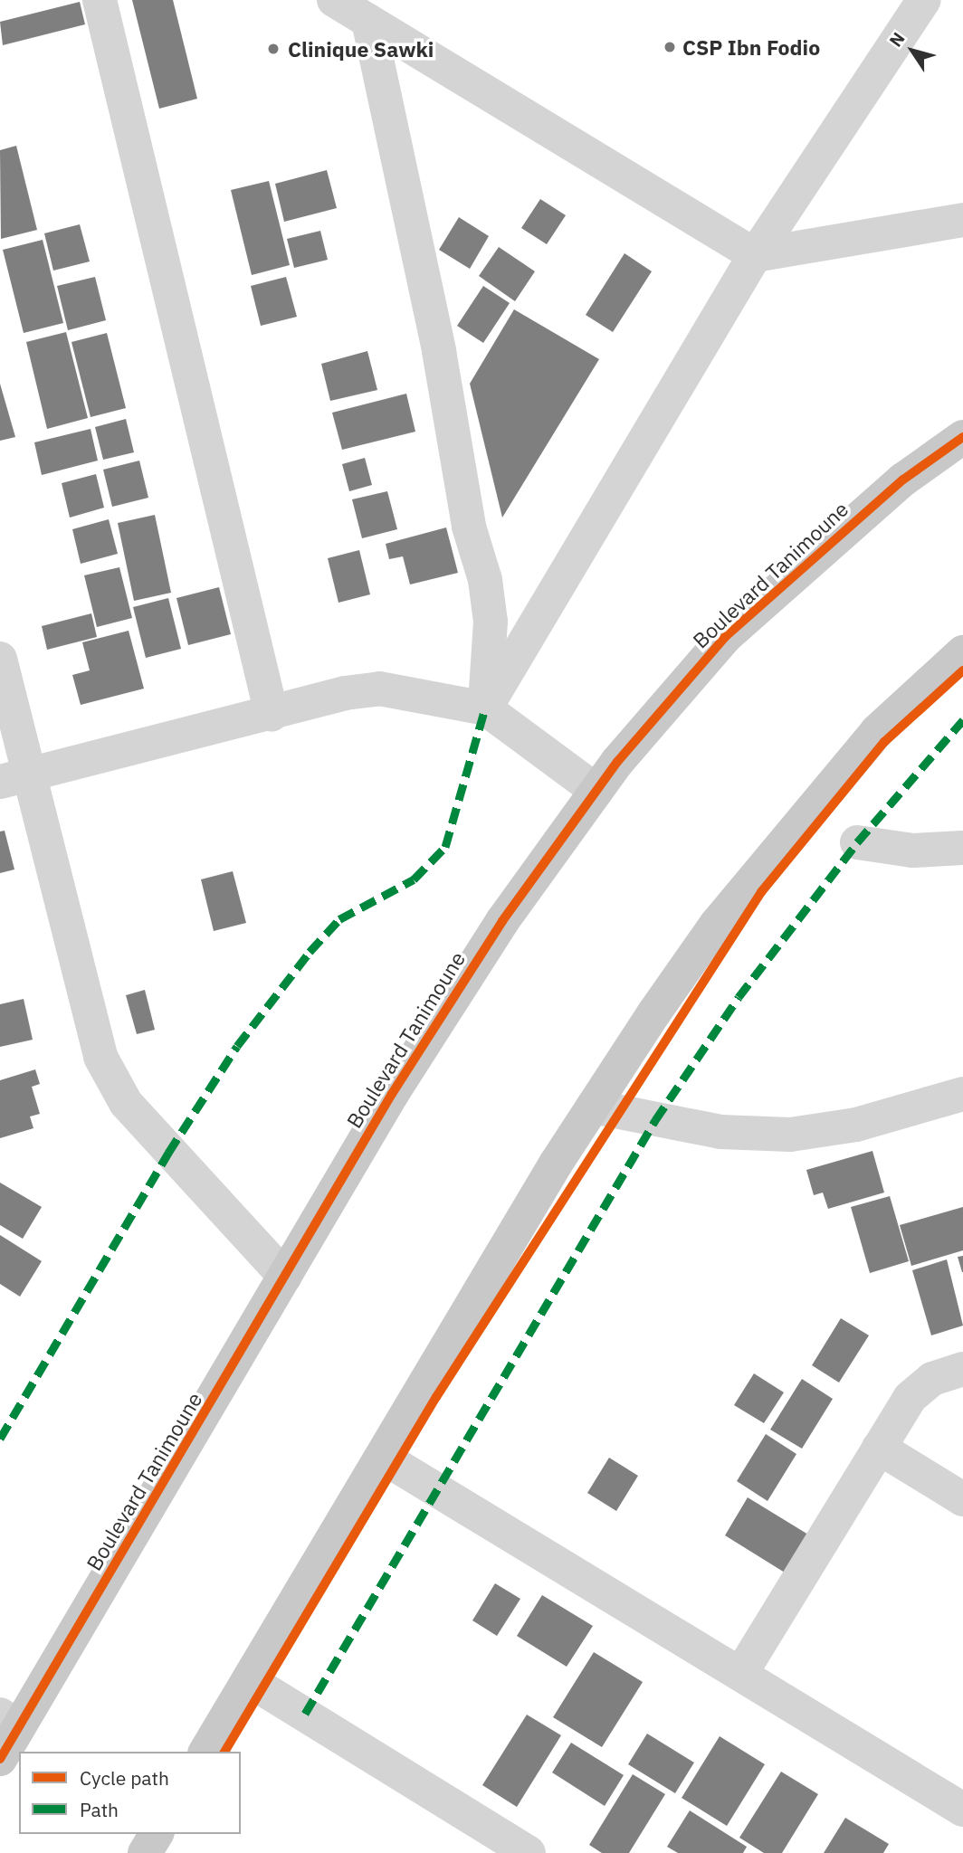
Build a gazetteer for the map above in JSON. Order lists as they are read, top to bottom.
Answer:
{
  "streets": {
    "main road": ["Boulevard Tanimoune"]
  },
  "places": ["CSP Ibn Fodio", "Clinique Sawki"],
  "legend": ["Cycle path", "Path"],
  "north": "top left"
}
